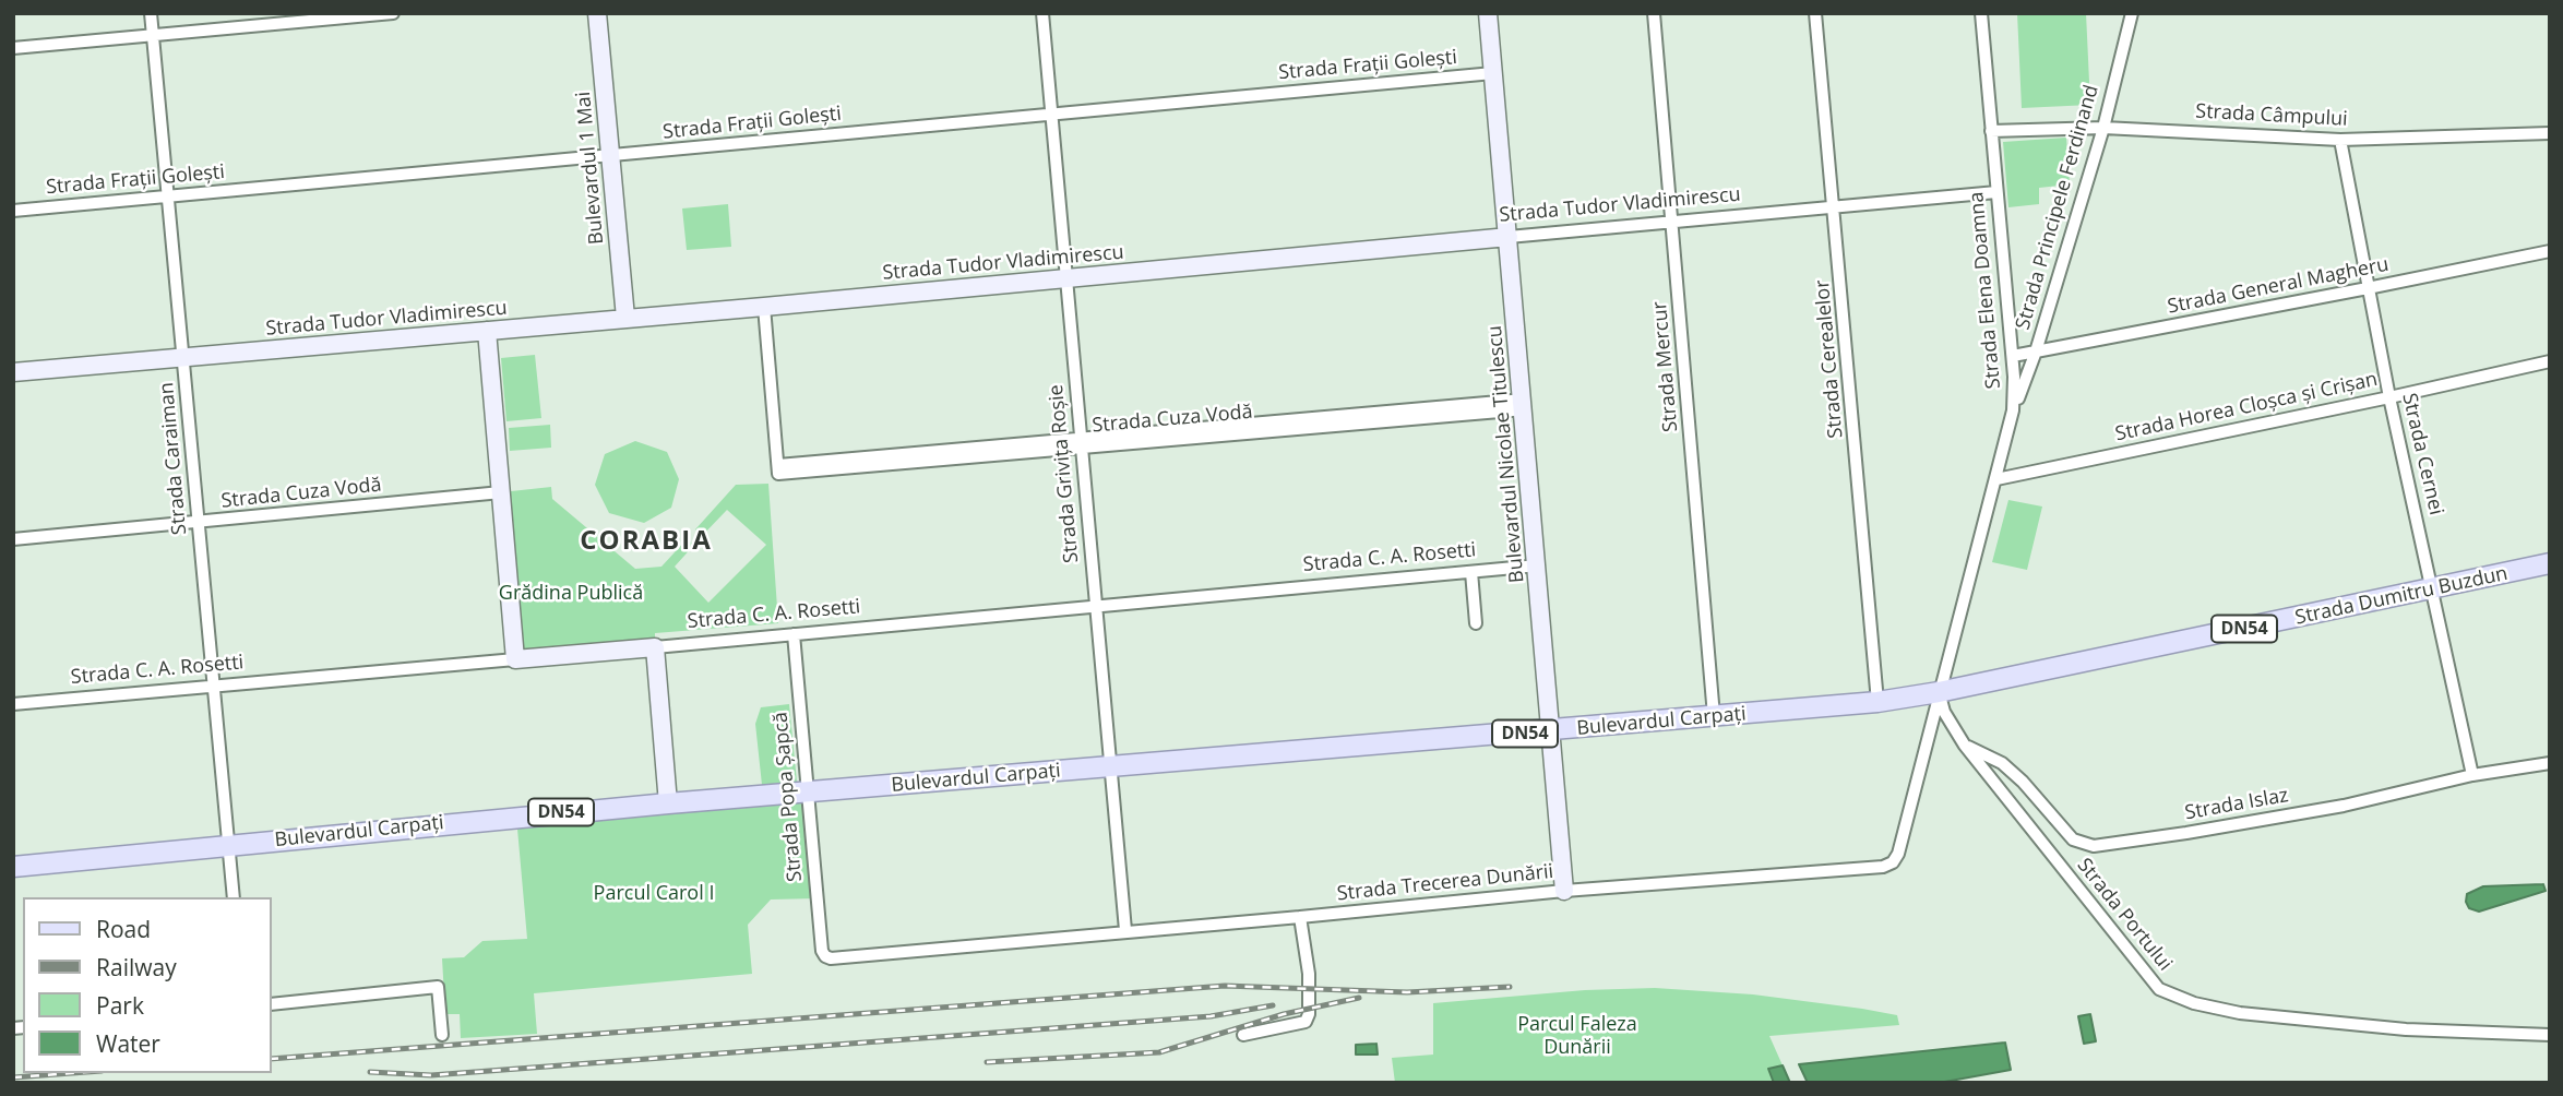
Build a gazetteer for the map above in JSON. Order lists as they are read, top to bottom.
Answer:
{
  "streets": {
    "main road": ["Strada Dumitru Buzdun", "DN54", "Bulevardul Carpați"],
    "street": [
      "Strada Frații Golești",
      "Strada Câmpului",
      "Bulevardul 1 Mai",
      "Strada Tudor Vladimirescu",
      "Strada Principele Ferdinand",
      "Strada General Magheru",
      "Strada Elena Doamna",
      "Strada Cerealelor",
      "Strada Mercur",
      "Strada Horea Cloșca și Crișan",
      "Strada Cuza Vodă",
      "Bulevardul Nicolae Titulescu",
      "Strada Cernei",
      "Strada Caraiman",
      "Strada Grivița Roșie",
      "Strada C. A. Rosetti",
      "Strada Popa Șapcă",
      "Strada Islaz",
      "Strada Trecerea Dunării",
      "Strada Portului"
    ]
  },
  "crossings": [
    ["Strada Frații Golești", "Bulevardul 1 Mai"],
    ["Strada Frații Golești", "Bulevardul Nicolae Titulescu"],
    ["Strada Frații Golești", "Strada Caraiman"],
    ["Strada Frații Golești", "Strada Grivița Roșie"],
    ["Strada Câmpului", "Strada Principele Ferdinand"],
    ["Strada Câmpului", "Strada Elena Doamna"],
    ["Strada Câmpului", "Strada Cernei"],
    ["Bulevardul 1 Mai", "Strada Tudor Vladimirescu"],
    ["Strada Tudor Vladimirescu", "Strada Elena Doamna"],
    ["Strada Tudor Vladimirescu", "Strada Cerealelor"],
    ["Strada Tudor Vladimirescu", "Strada Mercur"],
    ["Strada Tudor Vladimirescu", "Strada Cuza Vodă"],
    ["Strada Tudor Vladimirescu", "Bulevardul Nicolae Titulescu"],
    ["Strada Tudor Vladimirescu", "Strada Caraiman"],
    ["Strada Tudor Vladimirescu", "Strada Grivița Roșie"],
    ["Strada Principele Ferdinand", "Strada General Magheru"],
    ["Strada Principele Ferdinand", "Strada Elena Doamna"],
    ["Strada General Magheru", "Strada Elena Doamna"],
    ["Strada General Magheru", "Strada Cernei"],
    ["Strada Elena Doamna", "Strada Horea Cloșca și Crișan"],
    ["Strada Elena Doamna", "Strada Dumitru Buzdun"],
    ["Strada Elena Doamna", "Bulevardul Carpați"],
    ["Strada Elena Doamna", "Strada Trecerea Dunării"],
    ["Strada Elena Doamna", "Strada Portului"],
    ["Strada Cerealelor", "Bulevardul Carpați"],
    ["Strada Mercur", "Bulevardul Carpați"],
    ["Strada Horea Cloșca și Crișan", "Strada Cernei"],
    ["Strada Cuza Vodă", "Bulevardul Nicolae Titulescu"],
    ["Strada Cuza Vodă", "Strada Caraiman"],
    ["Strada Cuza Vodă", "Strada Grivița Roșie"],
    ["Bulevardul Nicolae Titulescu", "Strada C. A. Rosetti"],
    ["Bulevardul Nicolae Titulescu", "Bulevardul Carpați"],
    ["Bulevardul Nicolae Titulescu", "Strada Trecerea Dunării"],
    ["Strada Cernei", "Strada Dumitru Buzdun"],
    ["Strada Cernei", "Strada Islaz"],
    ["Strada Caraiman", "Strada C. A. Rosetti"],
    ["Strada Caraiman", "Bulevardul Carpați"],
    ["Strada Grivița Roșie", "Strada C. A. Rosetti"],
    ["Strada Grivița Roșie", "Bulevardul Carpați"],
    ["Strada Grivița Roșie", "Strada Trecerea Dunării"],
    ["Strada C. A. Rosetti", "Strada Popa Șapcă"],
    ["Strada Dumitru Buzdun", "Bulevardul Carpați"],
    ["Strada Dumitru Buzdun", "Strada Trecerea Dunării"],
    ["Strada Dumitru Buzdun", "Strada Portului"],
    ["Bulevardul Carpați", "Strada Popa Șapcă"],
    ["Bulevardul Carpați", "Strada Trecerea Dunării"],
    ["Bulevardul Carpați", "Strada Portului"],
    ["Strada Popa Șapcă", "Strada Trecerea Dunării"],
    ["Strada Islaz", "Strada Portului"],
    ["Strada Trecerea Dunării", "Strada Portului"]
  ],
  "districts": ["CORABIA"],
  "parks": ["Grădina Publică", "Parcul Carol I", "Parcul Faleza Dunării"],
  "legend": [
    "Road",
    "Railway",
    "Park",
    "Water"
  ]
}
